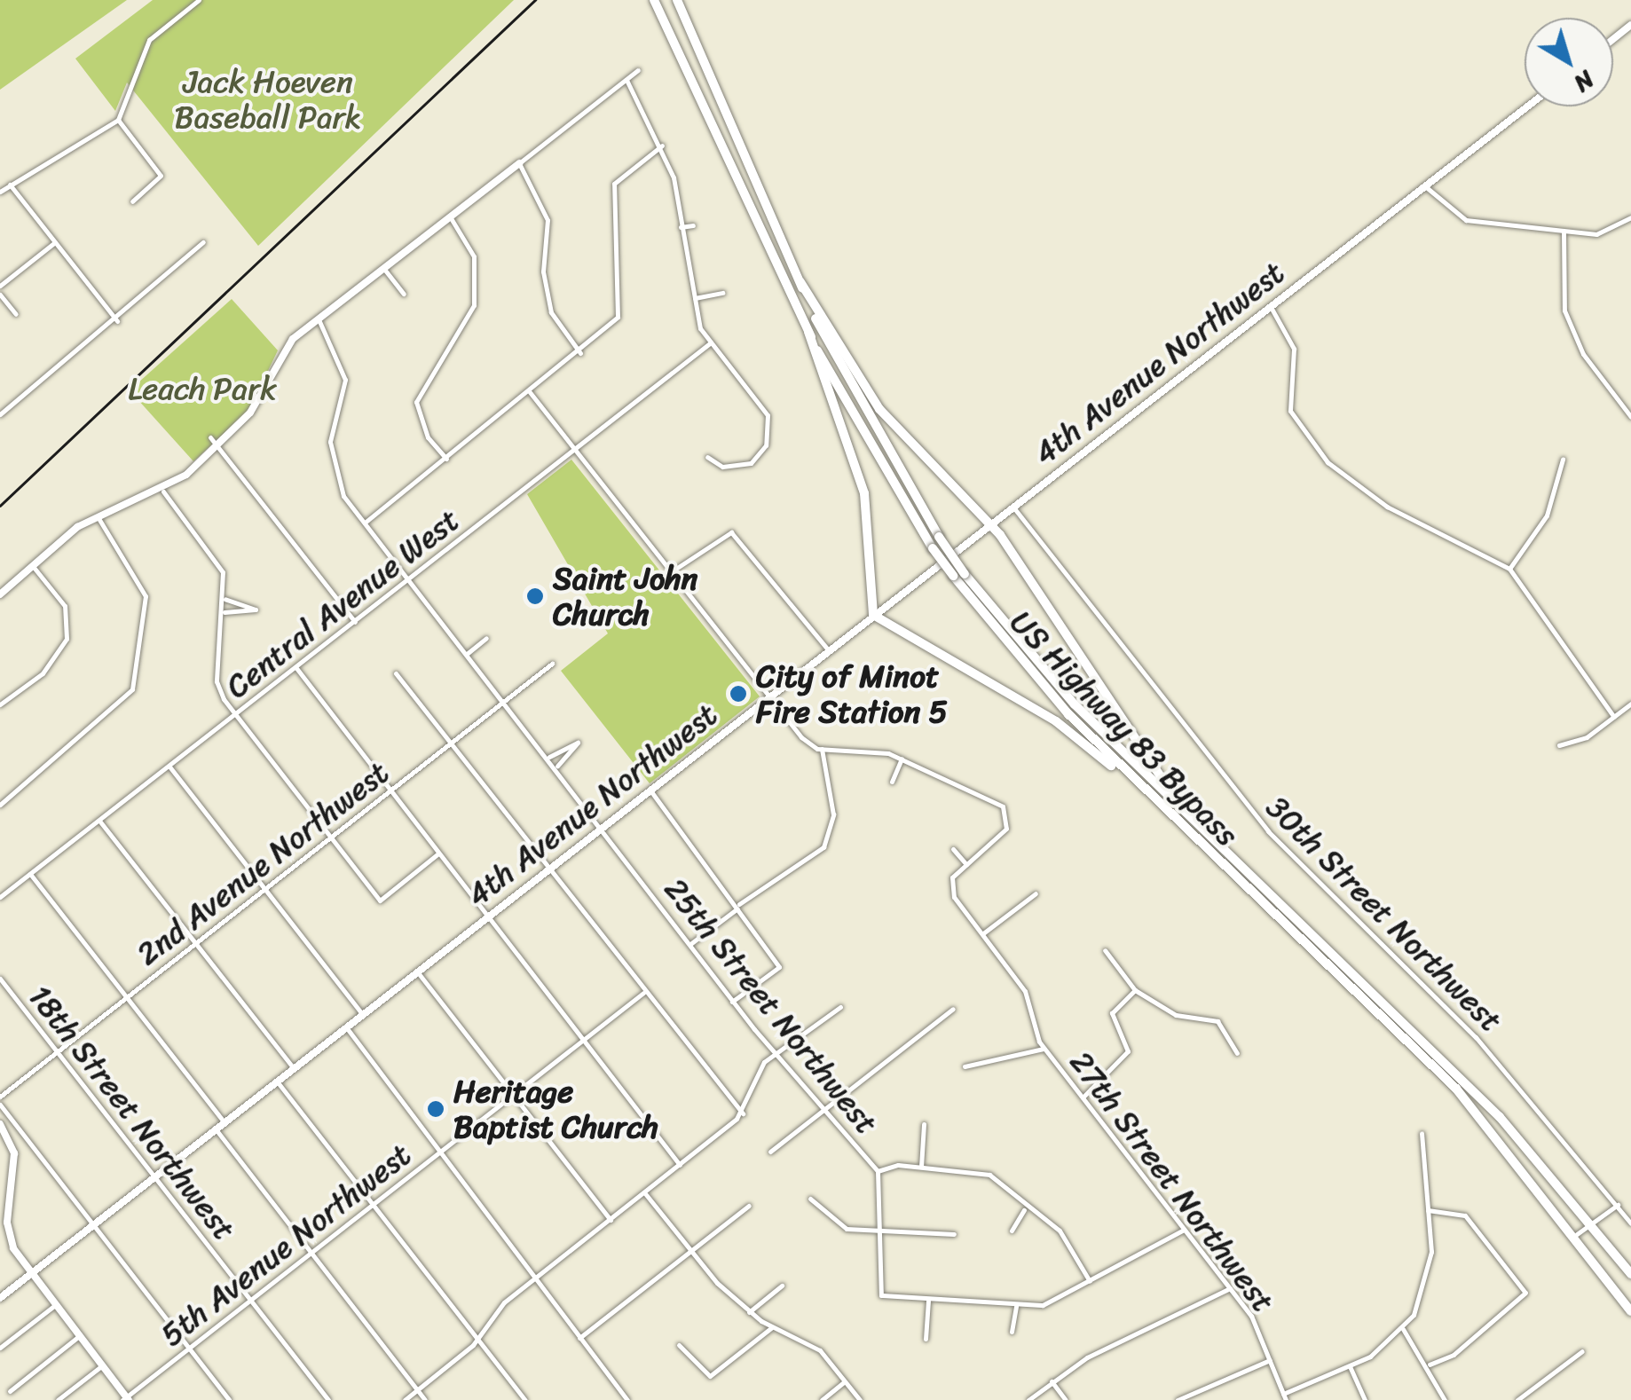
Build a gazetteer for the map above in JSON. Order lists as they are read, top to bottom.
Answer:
{
  "streets": {
    "highway": ["US Highway 83 Bypass"],
    "street": [
      "4th Avenue Northwest",
      "Central Avenue West",
      "2nd Avenue Northwest",
      "30th Street Northwest",
      "25th Street Northwest",
      "18th Street Northwest",
      "27th Street Northwest",
      "5th Avenue Northwest"
    ]
  },
  "crossings": [
    ["4th Avenue Northwest", "30th Street Northwest"],
    ["4th Avenue Northwest", "25th Street Northwest"],
    ["4th Avenue Northwest", "18th Street Northwest"],
    ["Central Avenue West", "25th Street Northwest"],
    ["2nd Avenue Northwest", "25th Street Northwest"],
    ["2nd Avenue Northwest", "18th Street Northwest"],
    ["18th Street Northwest", "5th Avenue Northwest"]
  ],
  "parks": ["Jack Hoeven Baseball Park", "Leach Park"],
  "places": ["Saint John Church", "City of Minot Fire Station 5", "Heritage Baptist Church"],
  "north": "bottom right"
}
